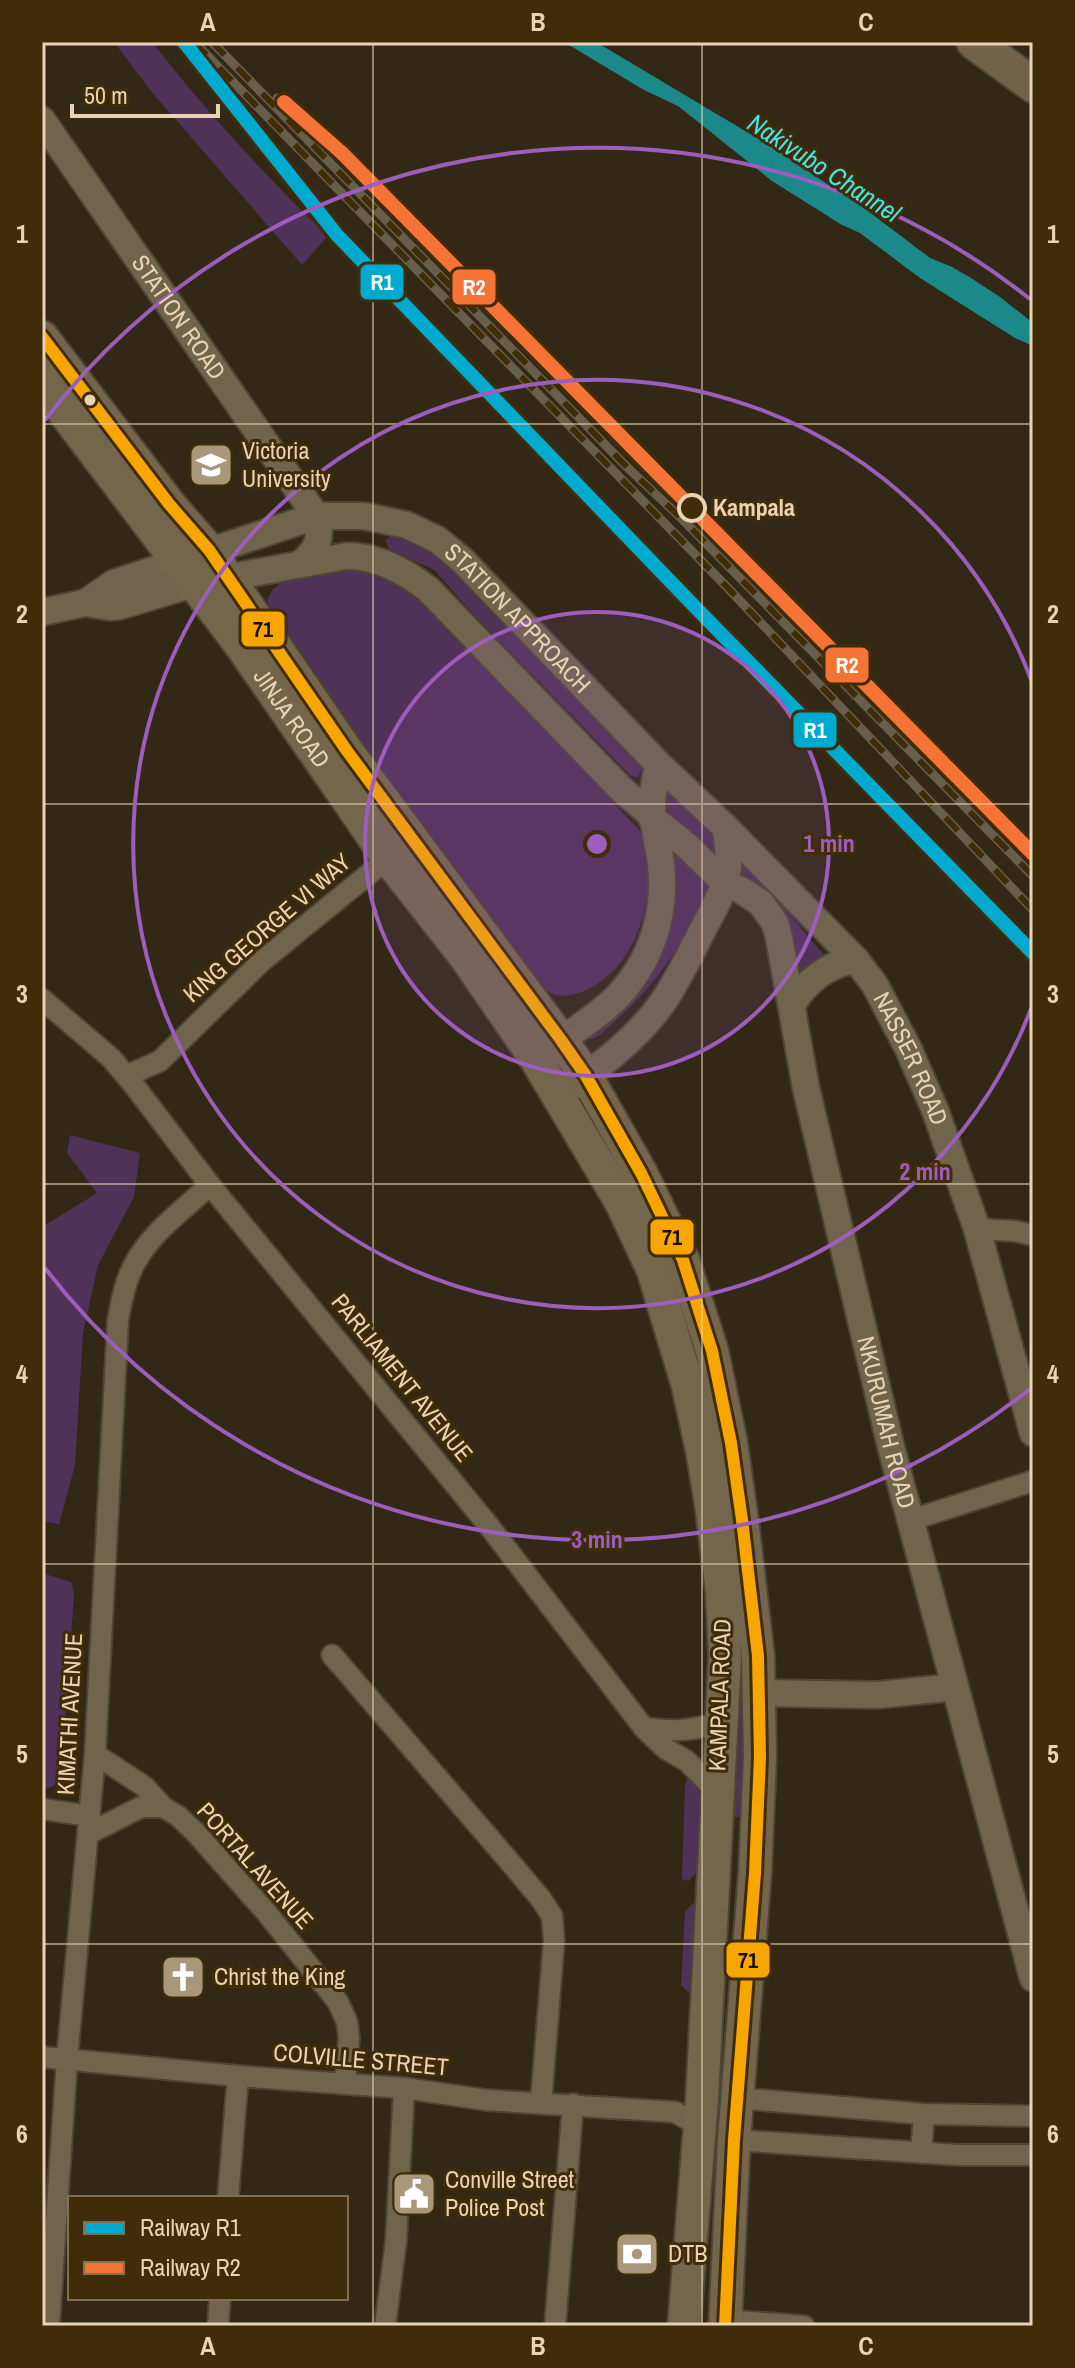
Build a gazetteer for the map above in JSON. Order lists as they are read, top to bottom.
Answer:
{
  "streets": {
    "main road": ["JINJA ROAD", "KAMPALA ROAD"],
    "street": [
      "STATION ROAD",
      "STATION APPROACH",
      "KING GEORGE VI WAY",
      "NASSER ROAD",
      "PARLIAMENT AVENUE",
      "NKURUMAH ROAD",
      "KIMATHI AVENUE",
      "PORTAL AVENUE",
      "COLVILLE STREET"
    ]
  },
  "crossings": [
    ["STATION ROAD", "STATION APPROACH"],
    ["STATION APPROACH", "JINJA ROAD"],
    ["STATION APPROACH", "NASSER ROAD"],
    ["STATION APPROACH", "NKURUMAH ROAD"],
    ["JINJA ROAD", "KING GEORGE VI WAY"],
    ["JINJA ROAD", "KAMPALA ROAD"],
    ["KING GEORGE VI WAY", "PARLIAMENT AVENUE"],
    ["PARLIAMENT AVENUE", "KAMPALA ROAD"],
    ["PARLIAMENT AVENUE", "KIMATHI AVENUE"],
    ["KAMPALA ROAD", "COLVILLE STREET"],
    ["KIMATHI AVENUE", "PORTAL AVENUE"],
    ["KIMATHI AVENUE", "COLVILLE STREET"],
    ["PORTAL AVENUE", "COLVILLE STREET"]
  ],
  "water": ["Nakivubo Channel"],
  "places": {
    "school or university": ["Victoria University"],
    "other": ["Kampala"],
    "church": ["Christ the King"],
    "public building": ["Conville Street Police Post"],
    "bank": ["DTB"]
  },
  "lines": ["rail line R1", "rail line R2", "transit line 71"],
  "legend": ["Railway R1", "Railway R2"],
  "scale_bar": "50 m",
  "grid": {
    "columns": ["A", "B", "C"],
    "rows": [
      "1",
      "2",
      "3",
      "4",
      "5",
      "6"
    ]
  },
  "rings": ["1 min", "2 min", "3 min"]
}
